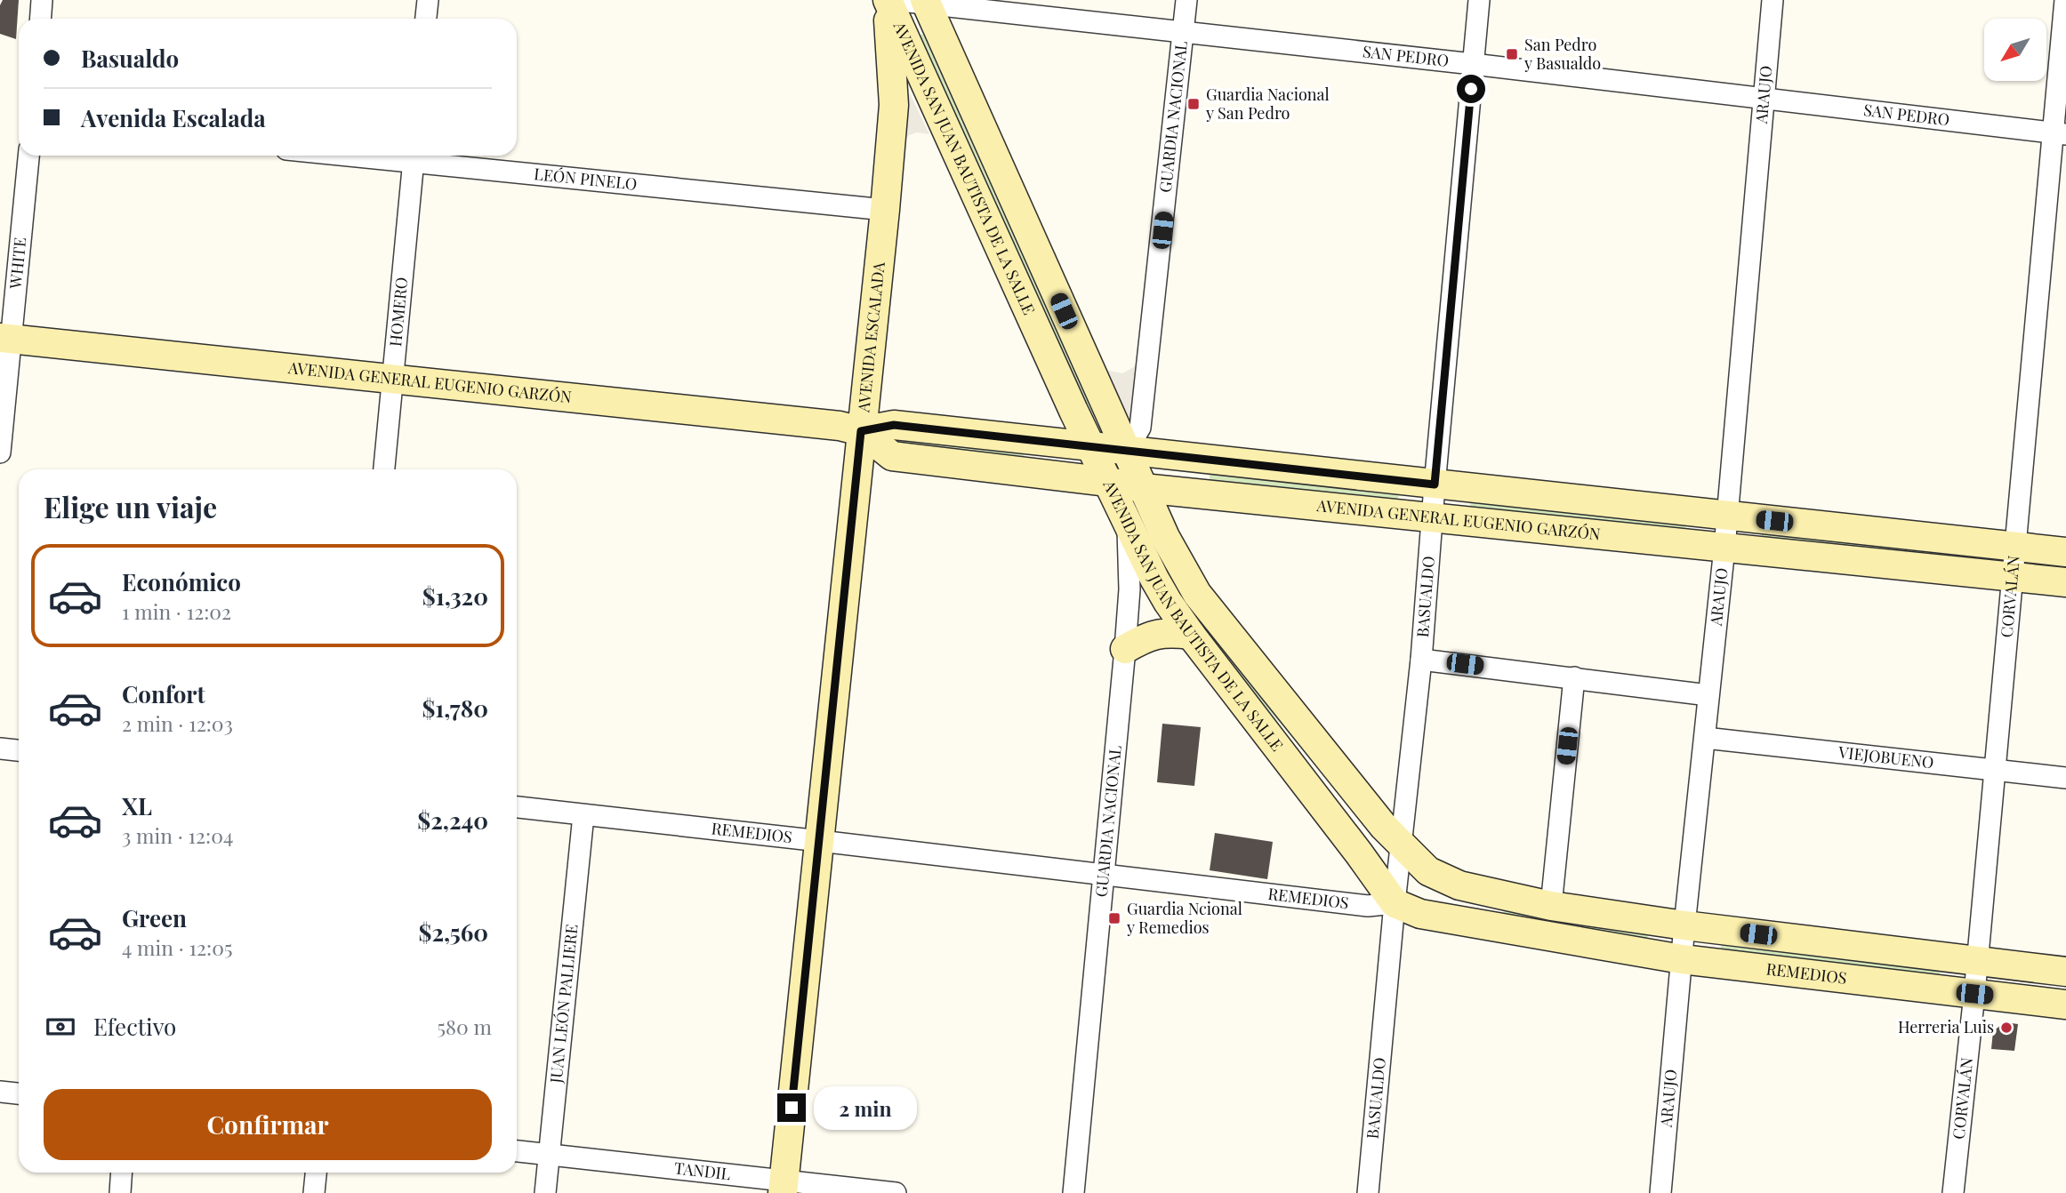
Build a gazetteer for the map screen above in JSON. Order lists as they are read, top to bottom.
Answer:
{
  "streets": {
    "street": [
      "SAN PEDRO",
      "ARAUJO",
      "GUARDIA NACIONAL",
      "AVENIDA SAN JUAN BAUTISTA DE LA SALLE",
      "LEÓN PINELO",
      "WHITE",
      "HOMERO",
      "AVENIDA ESCALADA",
      "AVENIDA GENERAL EUGENIO GARZÓN",
      "BASUALDO",
      "CORVALÁN",
      "VIEJOBUENO",
      "REMEDIOS",
      "JUAN LEÓN PALLIERE",
      "TANDIL"
    ]
  },
  "crossings": [
    ["SAN PEDRO", "ARAUJO"],
    ["SAN PEDRO", "GUARDIA NACIONAL"],
    ["SAN PEDRO", "AVENIDA SAN JUAN BAUTISTA DE LA SALLE"],
    ["SAN PEDRO", "BASUALDO"],
    ["SAN PEDRO", "CORVALÁN"],
    ["ARAUJO", "AVENIDA GENERAL EUGENIO GARZÓN"],
    ["ARAUJO", "VIEJOBUENO"],
    ["ARAUJO", "REMEDIOS"],
    ["GUARDIA NACIONAL", "AVENIDA SAN JUAN BAUTISTA DE LA SALLE"],
    ["GUARDIA NACIONAL", "AVENIDA GENERAL EUGENIO GARZÓN"],
    ["GUARDIA NACIONAL", "REMEDIOS"],
    ["AVENIDA SAN JUAN BAUTISTA DE LA SALLE", "AVENIDA ESCALADA"],
    ["AVENIDA SAN JUAN BAUTISTA DE LA SALLE", "AVENIDA GENERAL EUGENIO GARZÓN"],
    ["AVENIDA SAN JUAN BAUTISTA DE LA SALLE", "BASUALDO"],
    ["AVENIDA SAN JUAN BAUTISTA DE LA SALLE", "REMEDIOS"],
    ["LEÓN PINELO", "HOMERO"],
    ["LEÓN PINELO", "AVENIDA ESCALADA"],
    ["WHITE", "AVENIDA GENERAL EUGENIO GARZÓN"],
    ["HOMERO", "AVENIDA GENERAL EUGENIO GARZÓN"],
    ["AVENIDA ESCALADA", "AVENIDA GENERAL EUGENIO GARZÓN"],
    ["AVENIDA ESCALADA", "REMEDIOS"],
    ["AVENIDA ESCALADA", "TANDIL"],
    ["AVENIDA GENERAL EUGENIO GARZÓN", "BASUALDO"],
    ["AVENIDA GENERAL EUGENIO GARZÓN", "CORVALÁN"],
    ["BASUALDO", "REMEDIOS"],
    ["CORVALÁN", "VIEJOBUENO"],
    ["CORVALÁN", "REMEDIOS"],
    ["REMEDIOS", "JUAN LEÓN PALLIERE"],
    ["JUAN LEÓN PALLIERE", "TANDIL"]
  ],
  "places": {
    "transit": ["San Pedro y Basualdo", "Guardia Nacional y San Pedro", "Guardia Ncional y Remedios"],
    "other": ["Herreria Luis"]
  },
  "north": "bottom left",
  "page": {
    "banner": ["Basualdo", "Avenida Escalada"],
    "heading": "Elige un viaje",
    "list": [
      {
        "name": "Económico",
        "note": "1 min · 12:02",
        "value": "$1,320"
      },
      {
        "name": "Confort",
        "note": "2 min · 12:03",
        "value": "$1,780"
      },
      {
        "name": "XL",
        "note": "3 min · 12:04",
        "value": "$2,240"
      },
      {
        "name": "Green",
        "note": "4 min · 12:05",
        "value": "$2,560"
      }
    ],
    "pay": ["Efectivo", "580 m"],
    "buttons": "Confirmar",
    "bubble": "2 min"
  }
}
